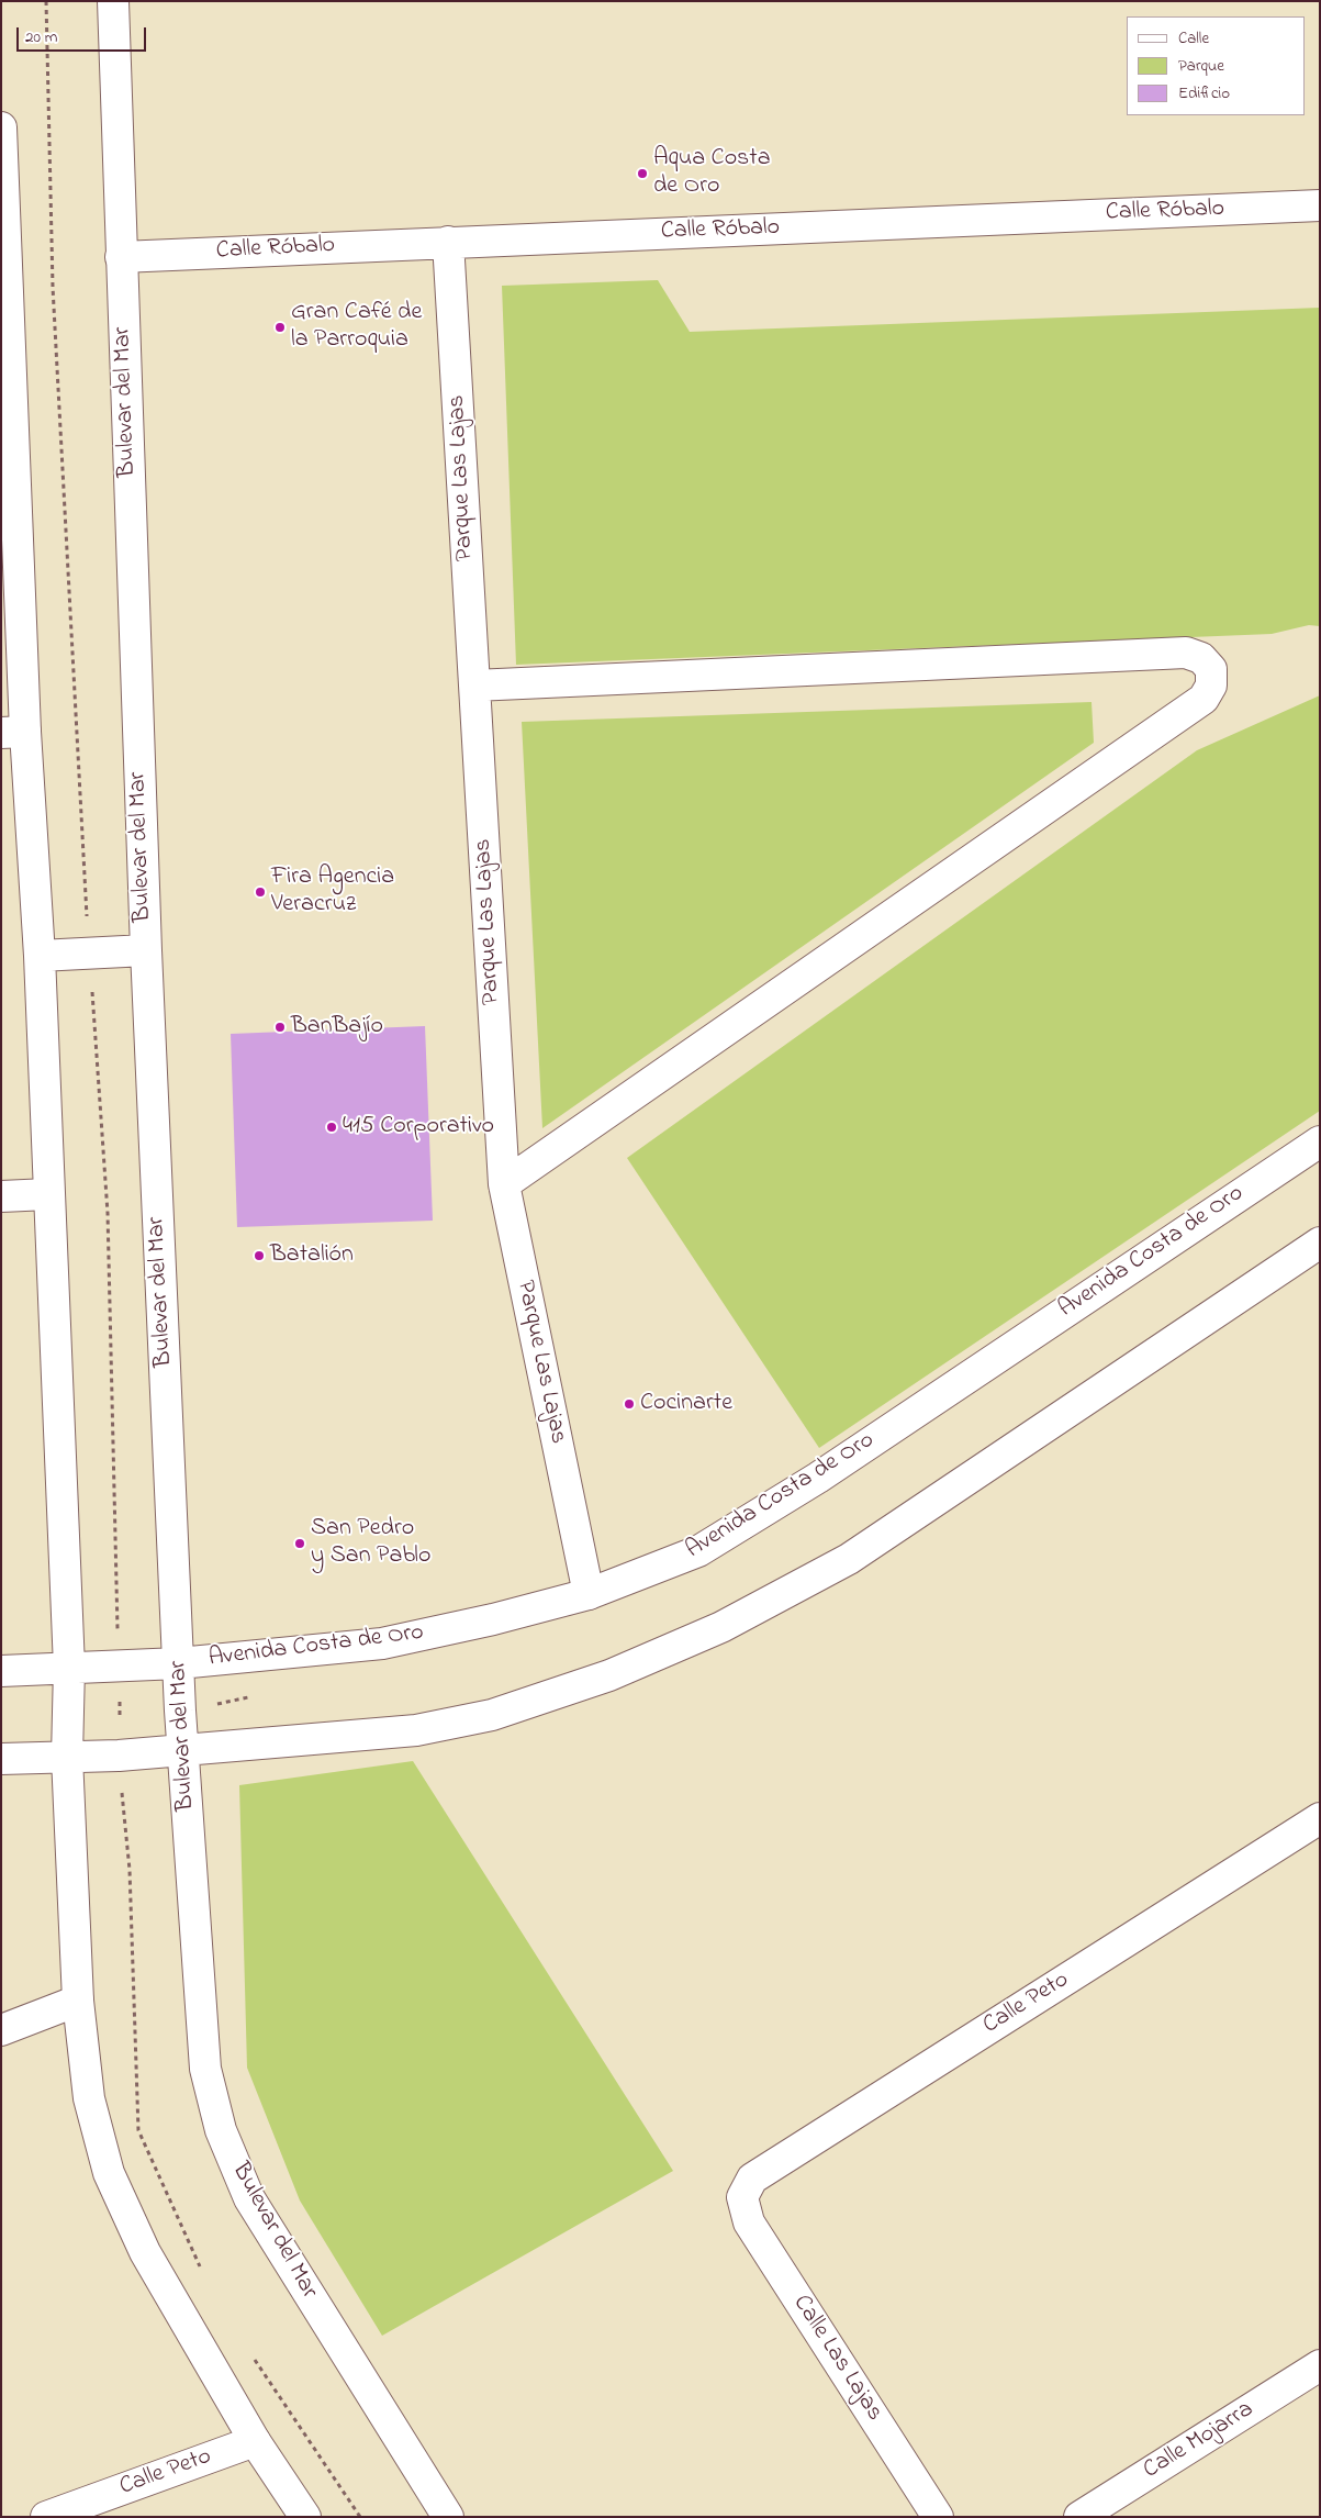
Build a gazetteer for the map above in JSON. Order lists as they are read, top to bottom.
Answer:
{
  "streets": {
    "street": [
      "Calle Róbalo",
      "Bulevar del Mar",
      "Parque Las Lajas",
      "Avenida Costa de Oro",
      "Calle Peto",
      "Calle Las Lajas",
      "Calle Mojarra"
    ]
  },
  "crossings": [
    ["Calle Róbalo", "Bulevar del Mar"],
    ["Calle Róbalo", "Parque Las Lajas"],
    ["Bulevar del Mar", "Avenida Costa de Oro"],
    ["Parque Las Lajas", "Avenida Costa de Oro"],
    ["Calle Peto", "Calle Las Lajas"]
  ],
  "places": [
    "Aqua Costa de Oro",
    "Gran Café de la Parroquia",
    "Fira Agencia Veracruz",
    "BanBajío",
    "415 Corporativo",
    "Batalión",
    "Cocinarte",
    "San Pedro y San Pablo"
  ],
  "legend": ["Calle", "Parque", "Edificio"],
  "scale_bar": "20 m"
}
